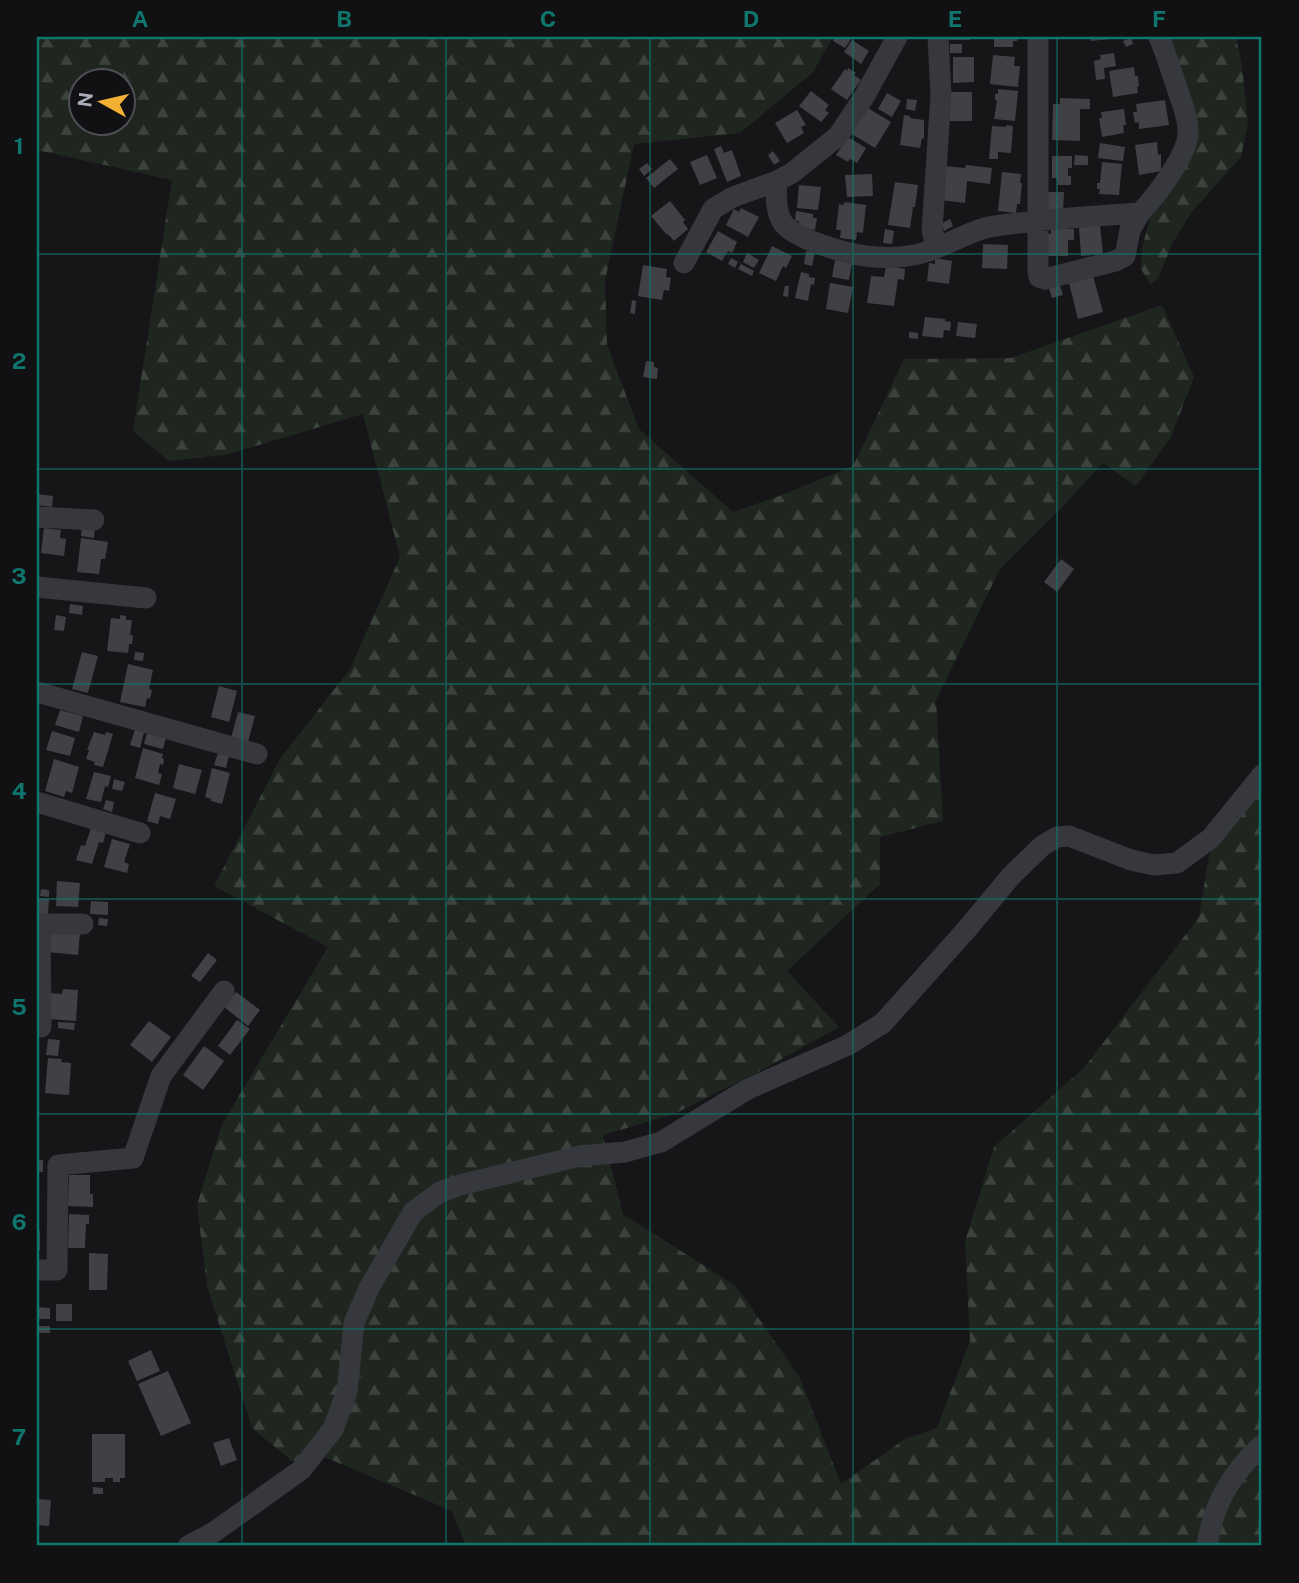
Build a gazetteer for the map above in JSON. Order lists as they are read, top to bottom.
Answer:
{
  "north": "left",
  "grid": {
    "columns": [
      "A",
      "B",
      "C",
      "D",
      "E",
      "F"
    ],
    "rows": [
      "1",
      "2",
      "3",
      "4",
      "5",
      "6",
      "7"
    ]
  }
}
